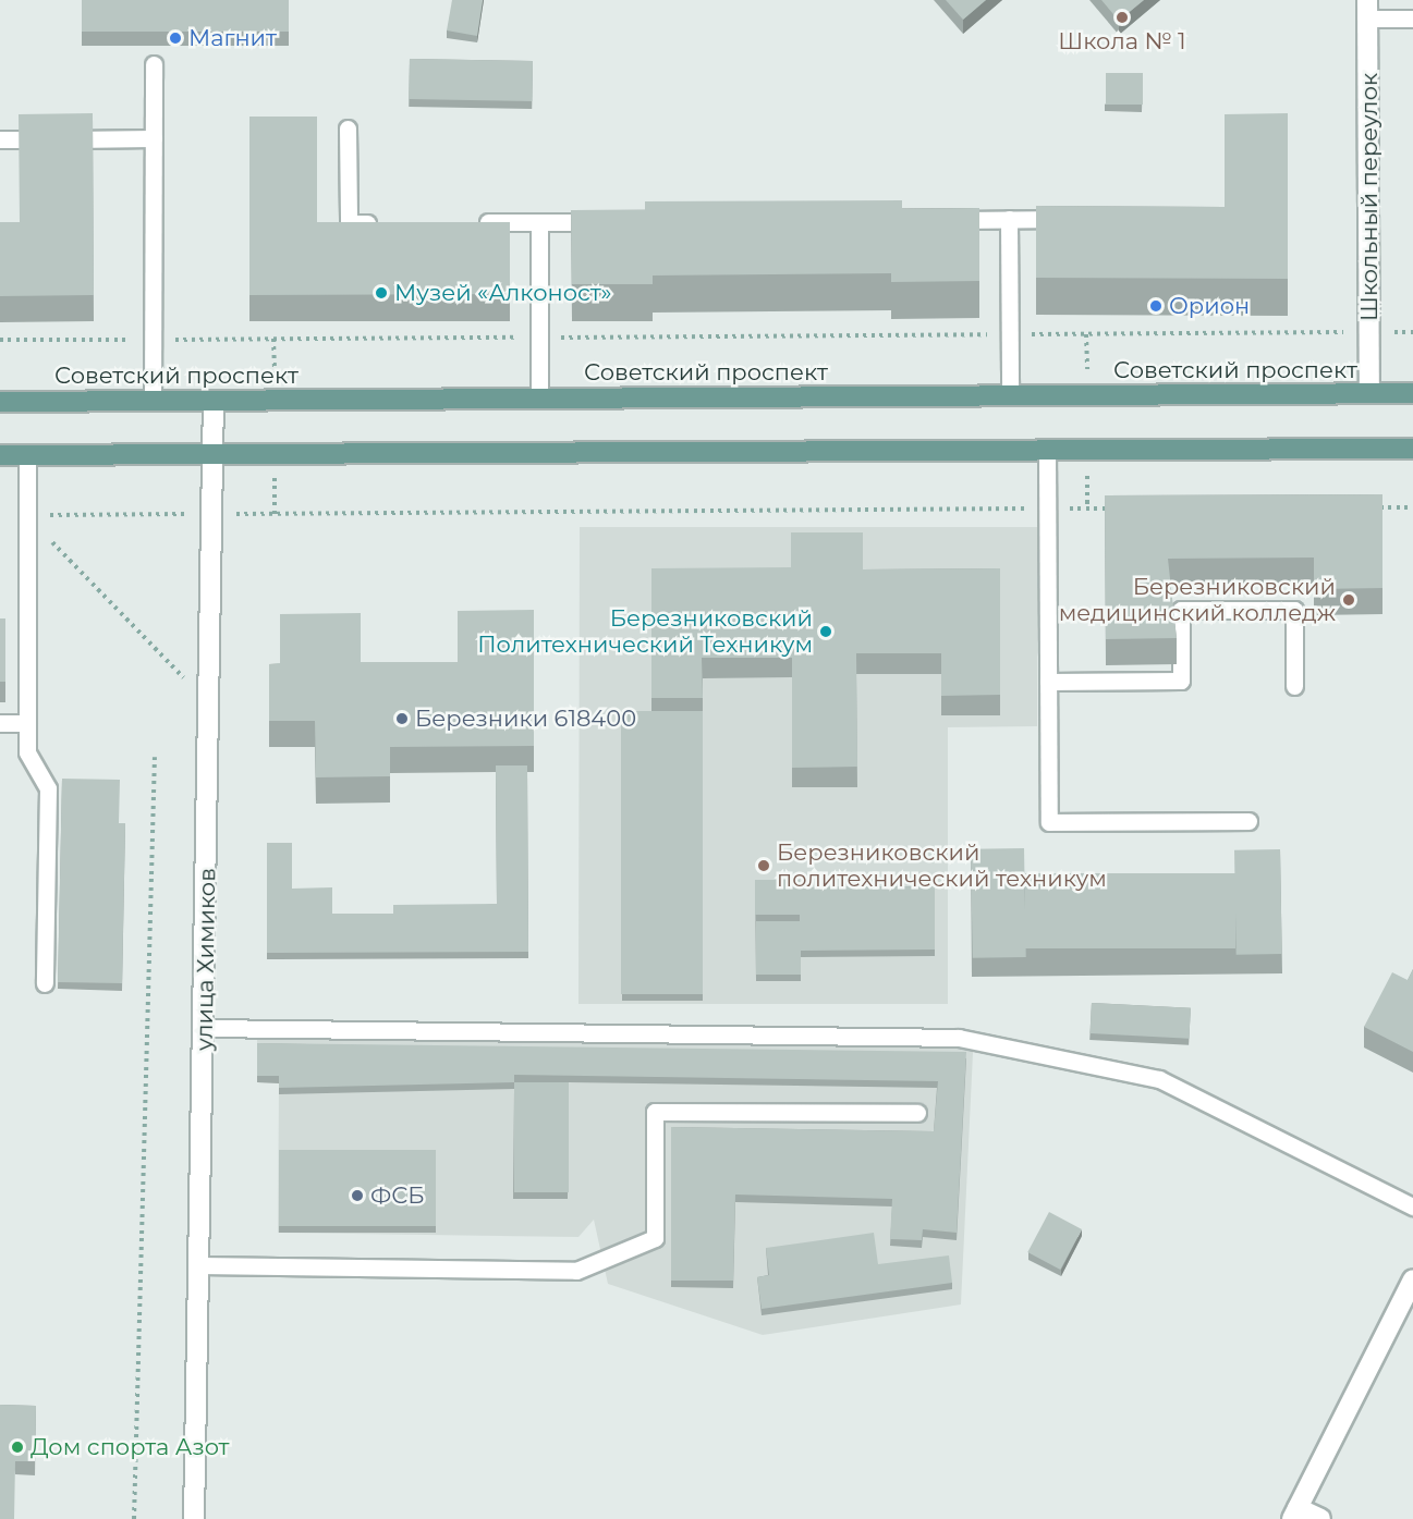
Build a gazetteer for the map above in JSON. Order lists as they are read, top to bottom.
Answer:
{
  "streets": {
    "main road": ["Советский проспект"],
    "street": ["Школьный переулок", "улица Химиков"]
  },
  "crossings": [
    ["Школьный переулок", "Советский проспект"],
    ["Советский проспект", "улица Химиков"]
  ],
  "places": [
    "Школа № 1",
    "Магнит",
    "Музей «Алконост»",
    "Орион",
    "Березниковский медицинский колледж",
    "Березниковский Политехнический Техникум",
    "Березники 618400",
    "Березниковский политехнический техникум",
    "ФСБ",
    "Дом спорта Азот"
  ]
}
